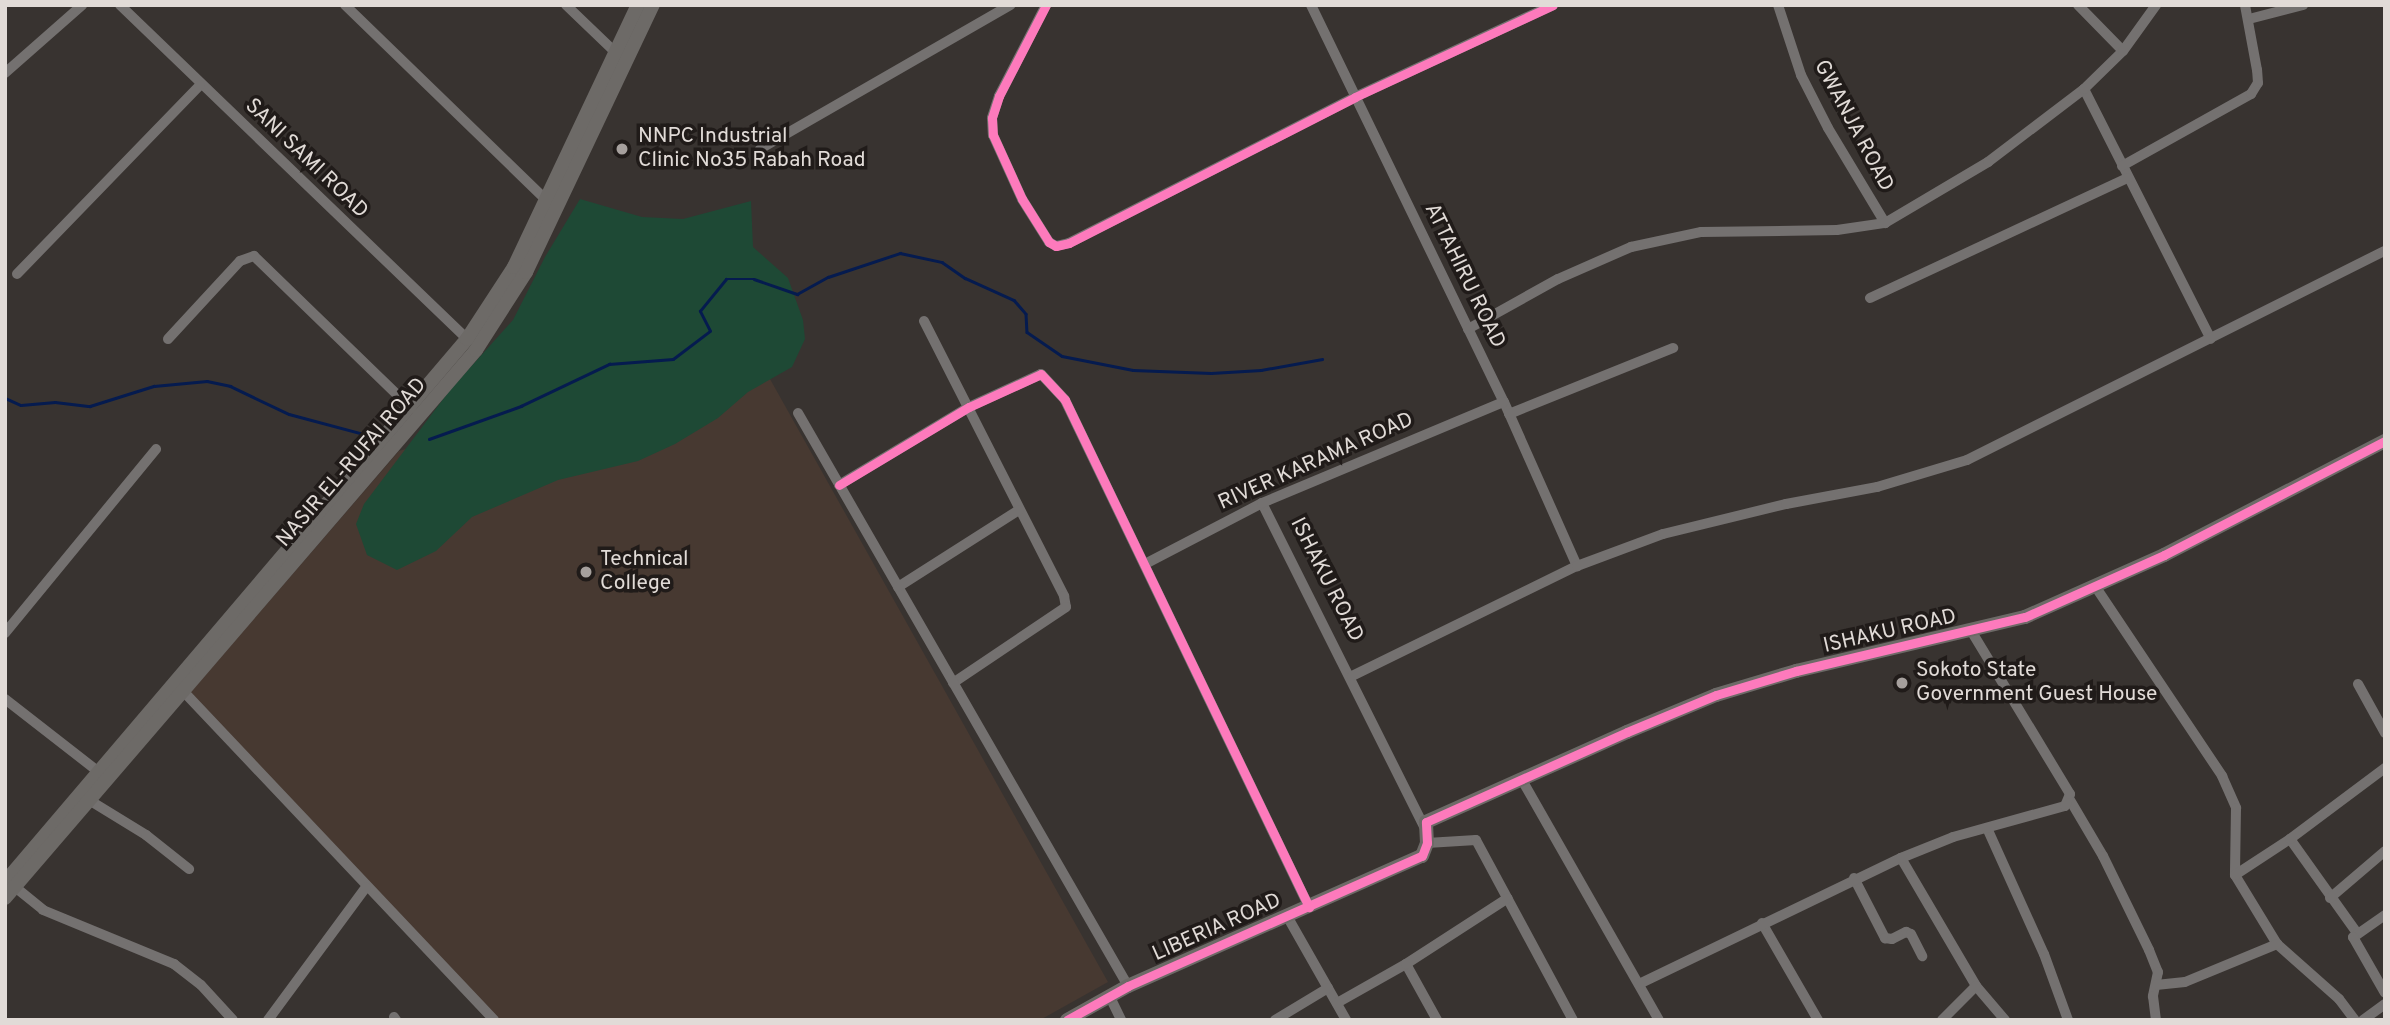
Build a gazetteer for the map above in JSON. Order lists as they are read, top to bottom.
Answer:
{
  "streets": {
    "main road": ["NASIR EL-RUFAI ROAD", "ISHAKU ROAD", "LIBERIA ROAD"],
    "street": [
      "GWANJA ROAD",
      "SANI SAMI ROAD",
      "ATTAHIRU ROAD",
      "RIVER KARAMA ROAD"
    ]
  },
  "crossings": [
    ["SANI SAMI ROAD", "NASIR EL-RUFAI ROAD"],
    ["ATTAHIRU ROAD", "RIVER KARAMA ROAD"],
    ["ATTAHIRU ROAD", "ISHAKU ROAD"],
    ["RIVER KARAMA ROAD", "ISHAKU ROAD"],
    ["ISHAKU ROAD", "LIBERIA ROAD"]
  ],
  "places": ["NNPC Industrial Clinic No35 Rabah Road", "Technical College", "Sokoto State Government Guest House"]
}
